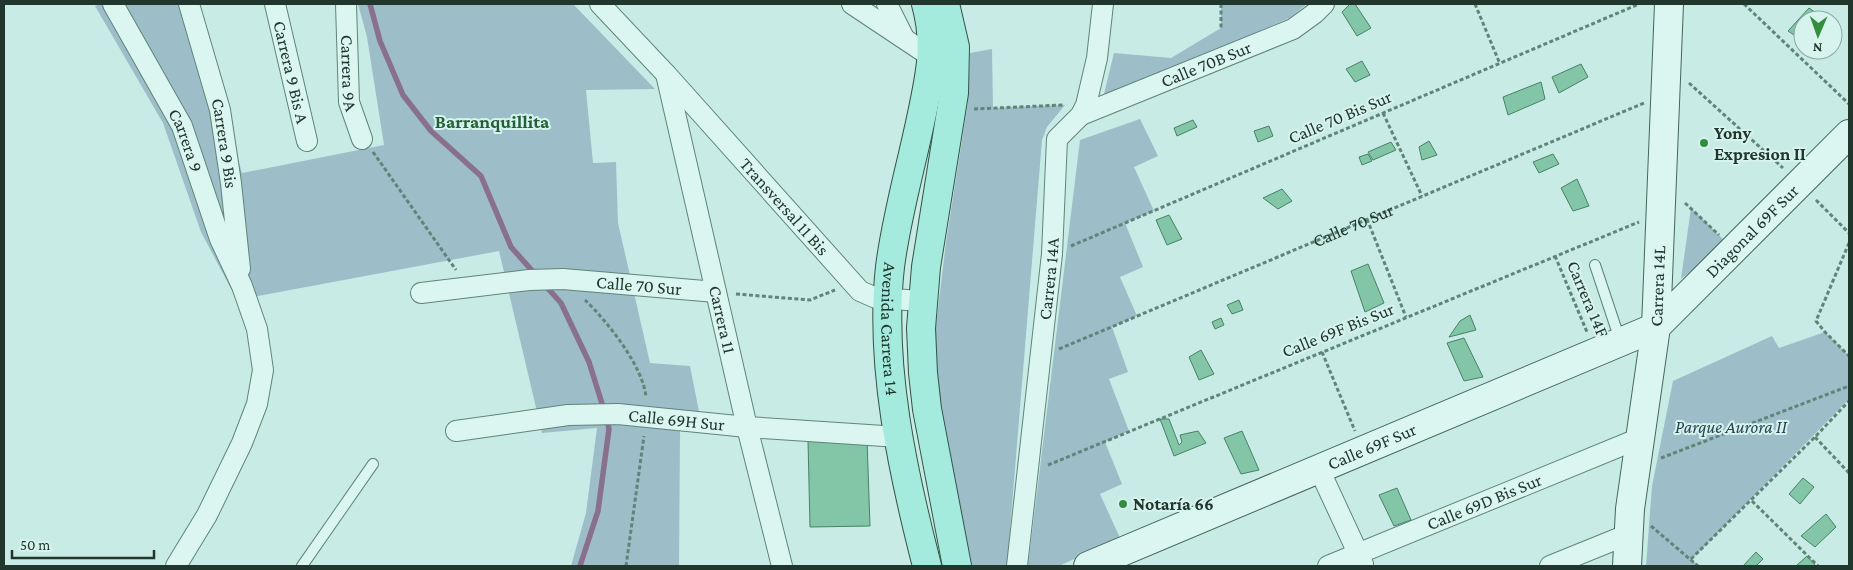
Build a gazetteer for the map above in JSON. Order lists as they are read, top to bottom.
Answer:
{
  "streets": {
    "main road": ["Avenida Carrera 14"],
    "street": [
      "Calle 70B Sur",
      "Carrera 9 Bis A",
      "Carrera 9A",
      "Carrera 9",
      "Carrera 9 Bis",
      "Transversal 11 Bis",
      "Calle 70 Sur",
      "Diagonal 69F Sur",
      "Carrera 14A",
      "Carrera 14L",
      "Carrera 11",
      "Calle 69H Sur",
      "Calle 69F Sur",
      "Calle 69D Bis Sur"
    ],
    "path": ["Calle 70 Bis Sur", "Carrera 14F", "Calle 69F Bis Sur"]
  },
  "crossings": [
    ["Calle 70B Sur", "Carrera 14A"],
    ["Calle 70 Bis Sur", "Carrera 14A"],
    ["Carrera 9", "Carrera 9 Bis"],
    ["Transversal 11 Bis", "Carrera 11"],
    ["Transversal 11 Bis", "Avenida Carrera 14"],
    ["Calle 70 Sur", "Carrera 14A"],
    ["Calle 70 Sur", "Carrera 14L"],
    ["Calle 70 Sur", "Carrera 11"],
    ["Diagonal 69F Sur", "Carrera 14L"],
    ["Diagonal 69F Sur", "Calle 69F Sur"],
    ["Carrera 14A", "Calle 69F Bis Sur"],
    ["Carrera 14L", "Calle 69F Bis Sur"],
    ["Carrera 14L", "Calle 69F Sur"],
    ["Carrera 14L", "Calle 69D Bis Sur"],
    ["Carrera 14F", "Calle 69F Bis Sur"],
    ["Carrera 14F", "Calle 69F Sur"],
    ["Carrera 11", "Calle 69H Sur"],
    ["Avenida Carrera 14", "Calle 69H Sur"]
  ],
  "districts": ["Barranquillita"],
  "parks": ["Parque Aurora II"],
  "places": ["Yony Expresion II", "Notaría 66"],
  "scale_bar": "50 m",
  "north": "bottom"
}
